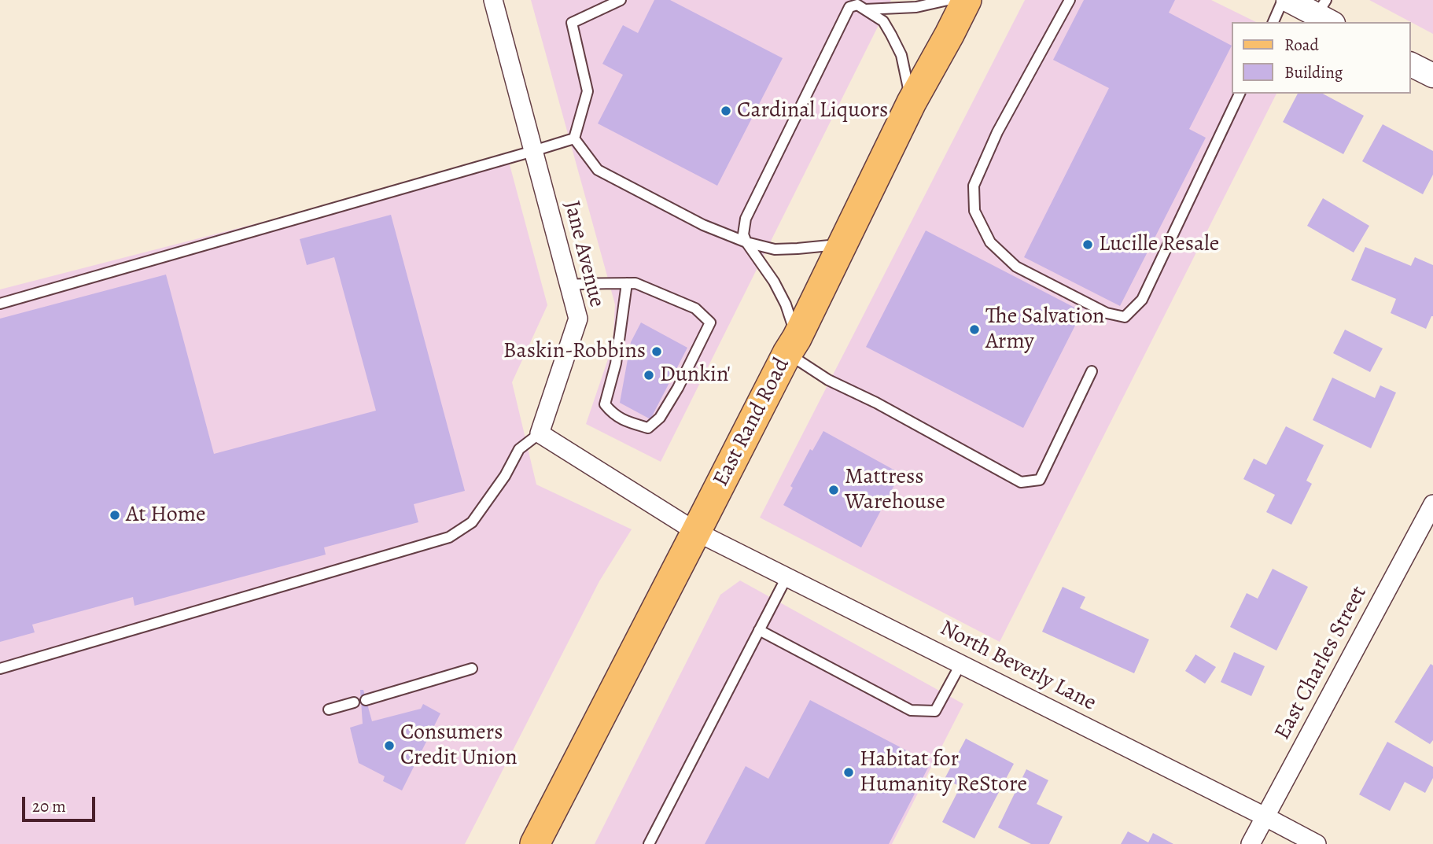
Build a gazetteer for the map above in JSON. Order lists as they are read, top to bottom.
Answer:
{
  "streets": {
    "main road": ["East Rand Road"],
    "street": ["Jane Avenue", "East Charles Street", "North Beverly Lane"]
  },
  "crossings": [
    ["East Rand Road", "North Beverly Lane"],
    ["East Charles Street", "North Beverly Lane"]
  ],
  "places": [
    "Cardinal Liquors",
    "Lucille Resale",
    "The Salvation Army",
    "Baskin-Robbins",
    "Dunkin'",
    "Mattress Warehouse",
    "At Home",
    "Consumers Credit Union",
    "Habitat for Humanity ReStore"
  ],
  "legend": ["Road", "Building"],
  "scale_bar": "20 m"
}
